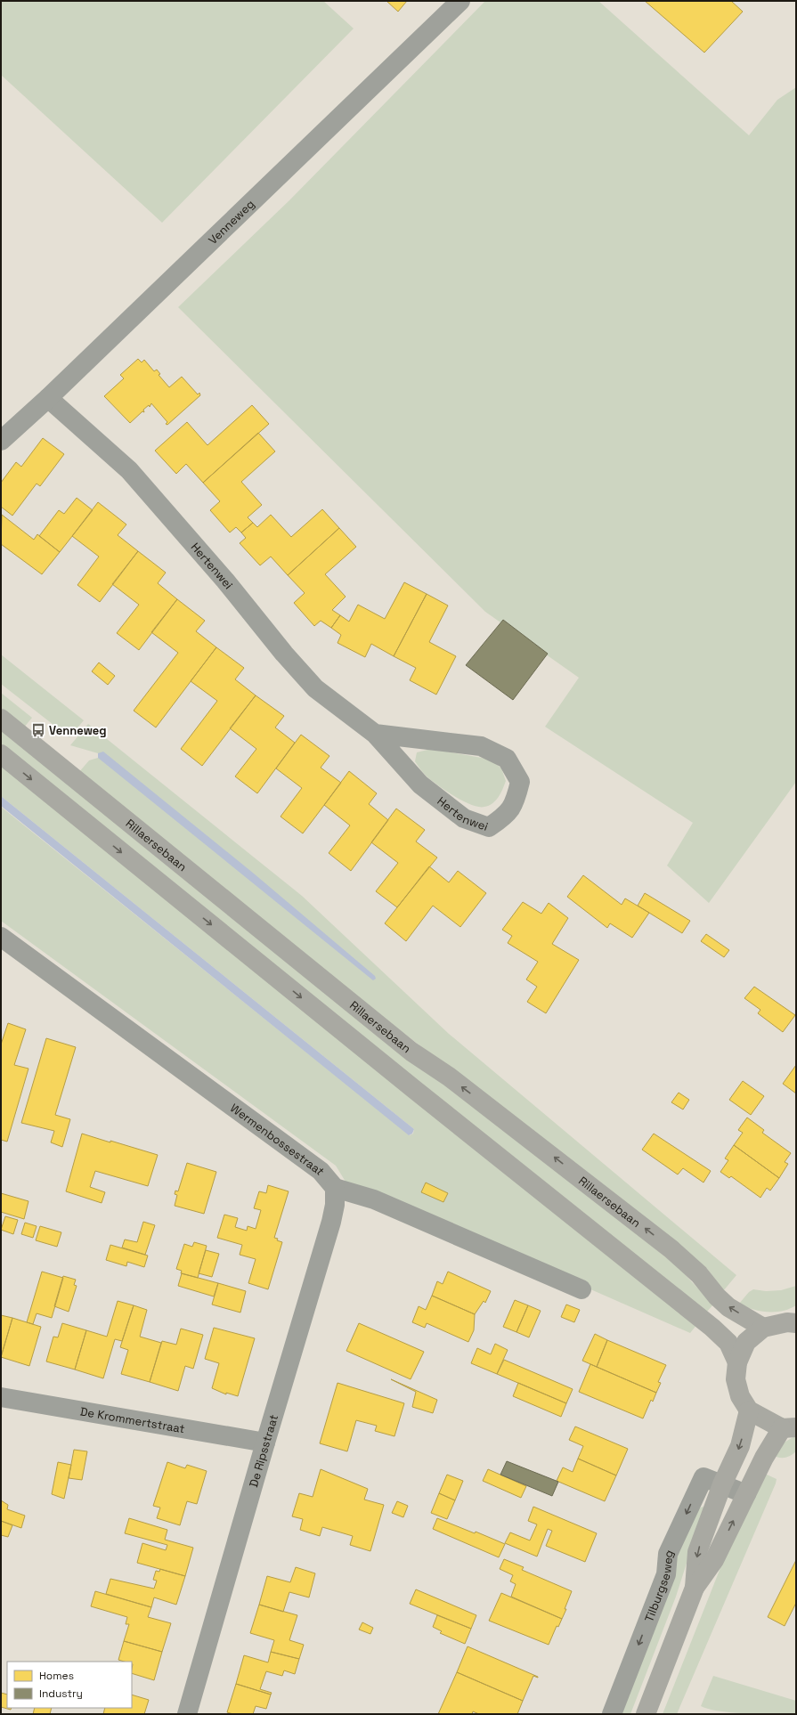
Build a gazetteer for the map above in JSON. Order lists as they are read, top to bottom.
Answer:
{
  "streets": {
    "street": [
      "Venneweg",
      "Hertenwei",
      "Rillaersebaan",
      "Wermenbossestraat",
      "De Krommertstraat",
      "De Ripsstraat",
      "Tilburgseweg"
    ]
  },
  "crossings": [
    ["Venneweg", "Hertenwei"],
    ["Wermenbossestraat", "De Ripsstraat"],
    ["De Krommertstraat", "De Ripsstraat"]
  ],
  "places": {
    "bus stop": ["Venneweg"]
  },
  "legend": ["Homes", "Industry"]
}
